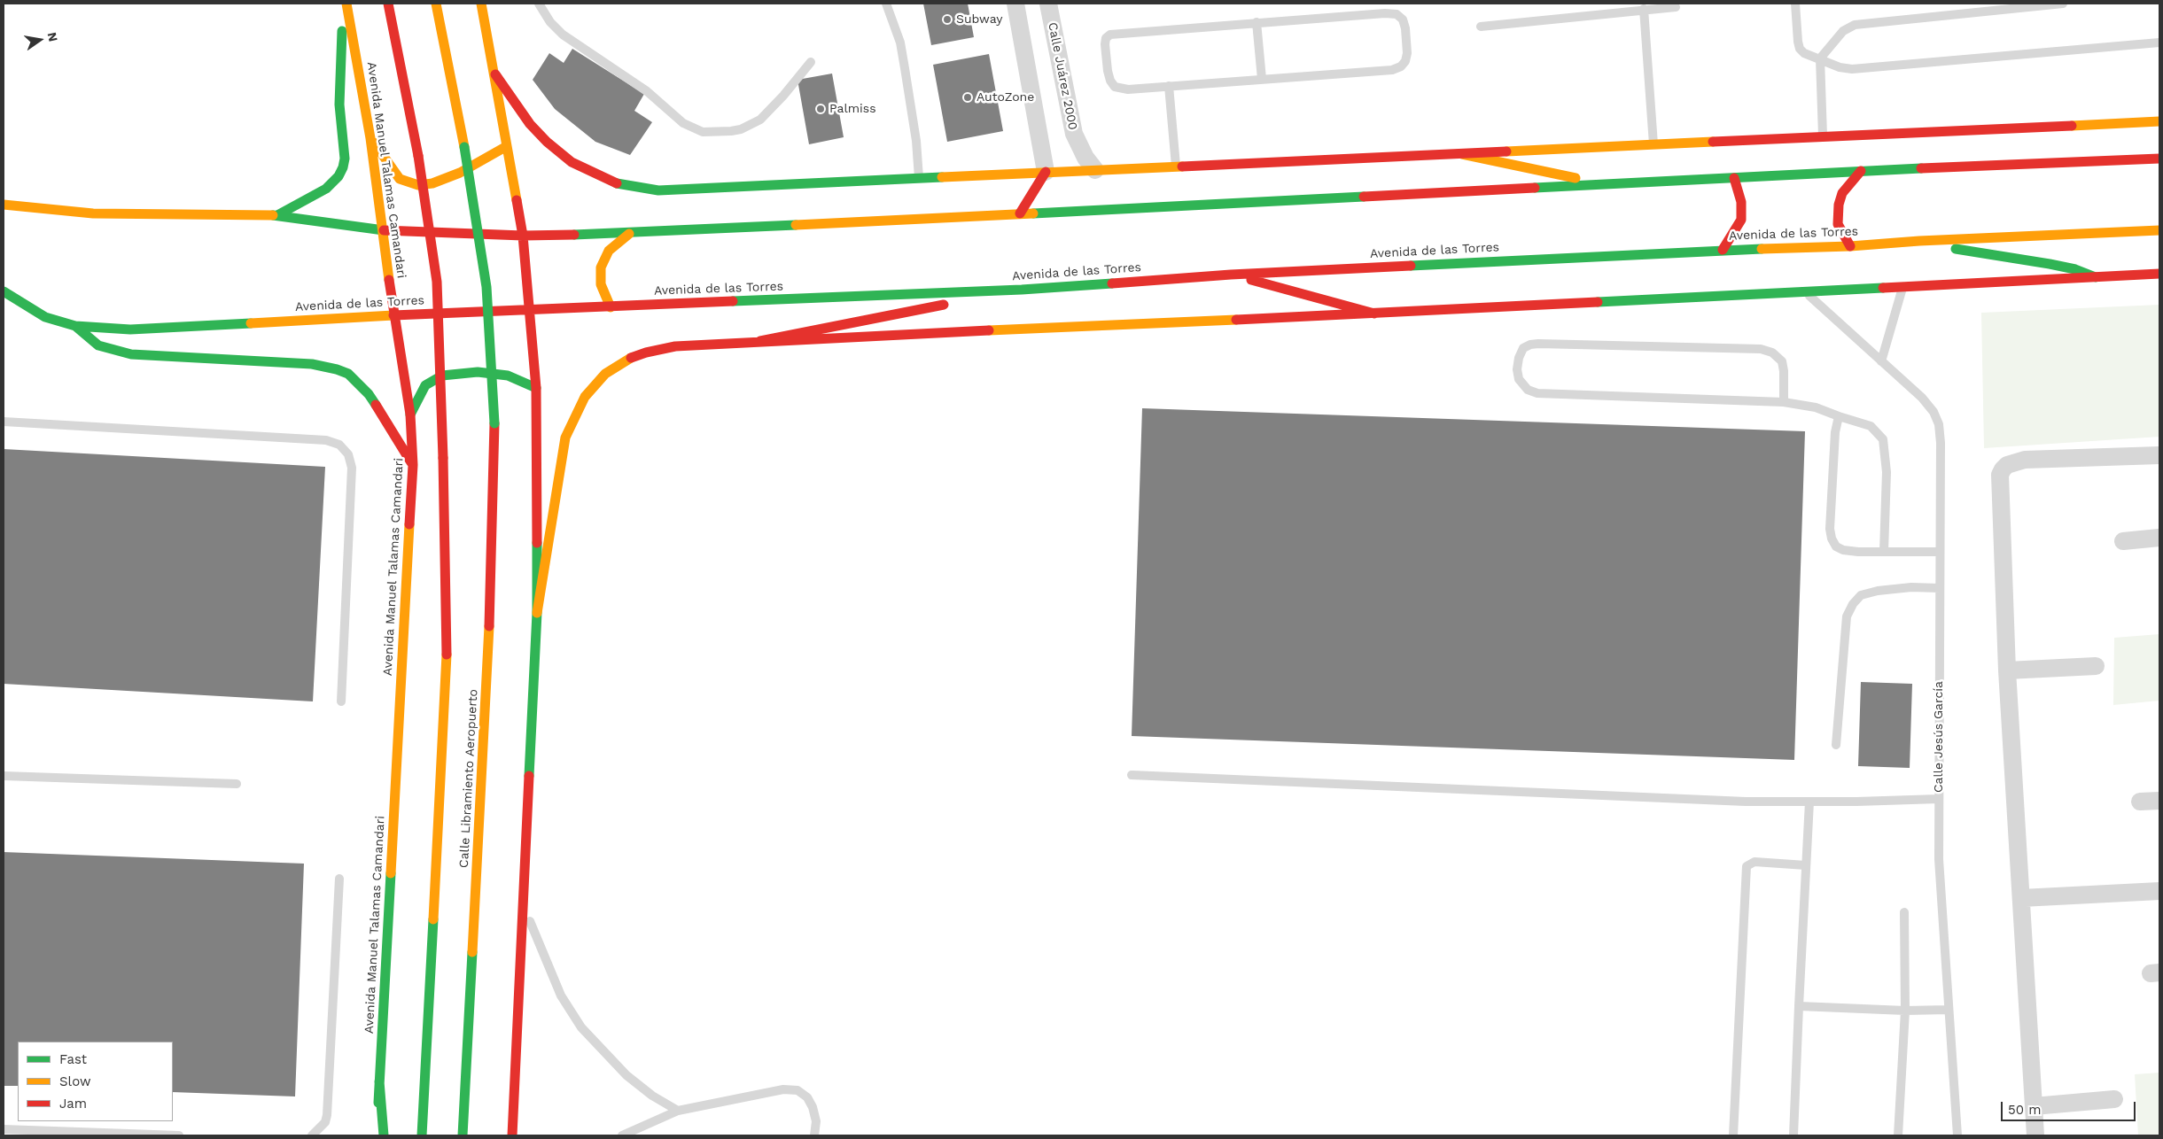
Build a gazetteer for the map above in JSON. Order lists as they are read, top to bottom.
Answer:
{
  "streets": {
    "main road": ["Avenida Manuel Talamas Camandari", "Avenida de las Torres", "Calle Libramiento Aeropuerto"],
    "street": ["Calle Juárez 2000"],
    "lane": ["Calle Jesús García"]
  },
  "crossings": [
    ["Avenida Manuel Talamas Camandari", "Avenida de las Torres"]
  ],
  "places": ["Subway", "AutoZone", "Palmiss"],
  "legend": ["Fast", "Slow", "Jam"],
  "scale_bar": "50 m",
  "north": "right"
}
